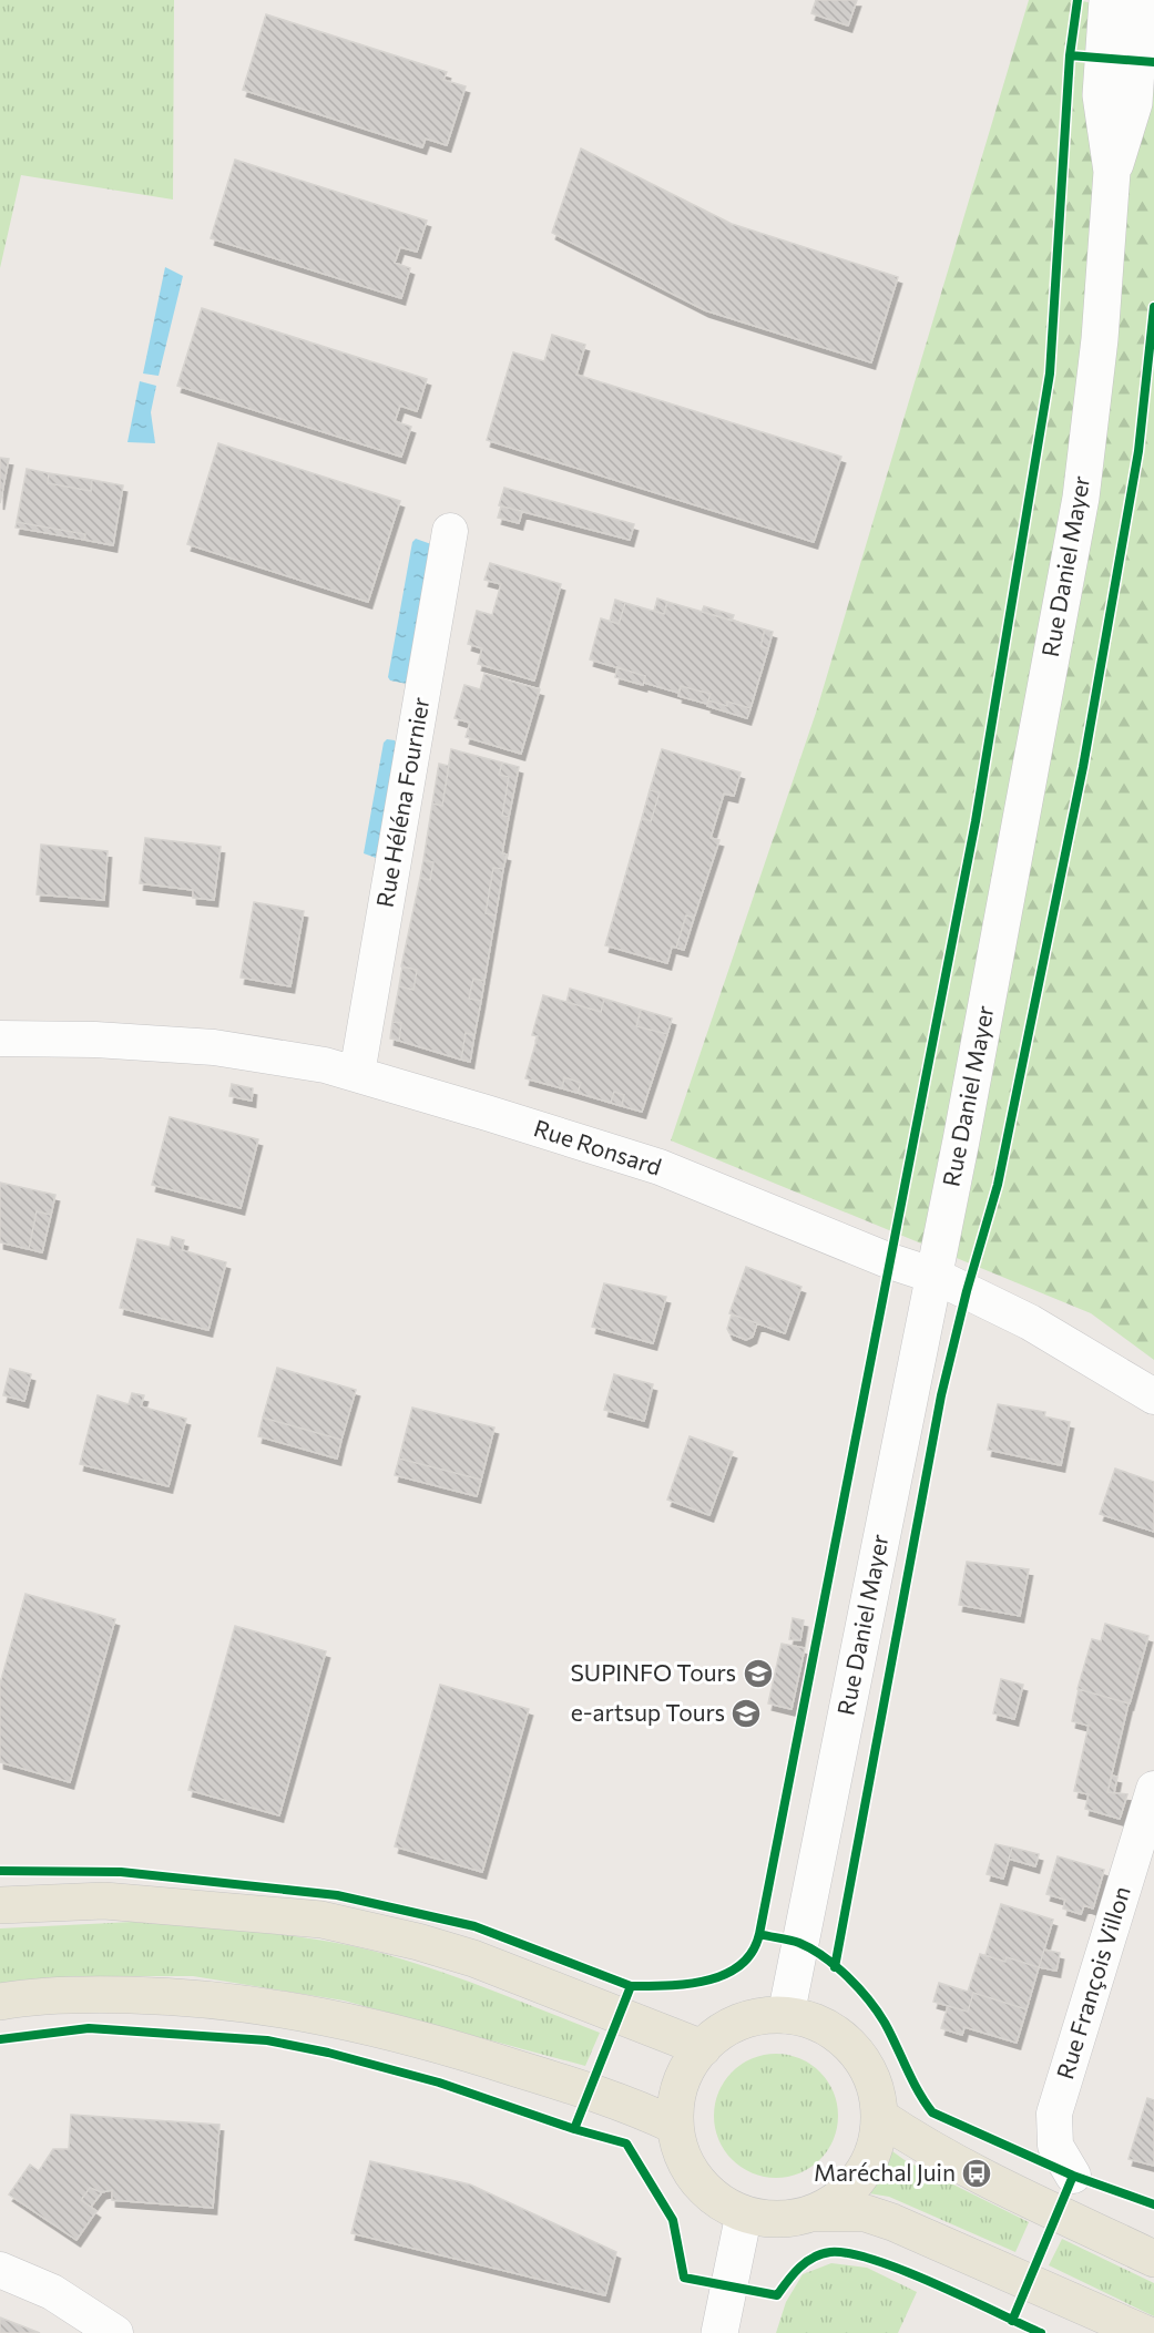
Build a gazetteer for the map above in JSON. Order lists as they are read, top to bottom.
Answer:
{
  "streets": {
    "main road": ["Rue Daniel Mayer"],
    "street": ["Rue Héléna Fournier", "Rue Ronsard", "Rue François Villon"]
  },
  "crossings": [
    ["Rue Daniel Mayer", "Rue Ronsard"],
    ["Rue Héléna Fournier", "Rue Ronsard"]
  ],
  "places": {
    "school or university": ["SUPINFO Tours", "e-artsup Tours"],
    "bus stop": ["Maréchal Juin"]
  }
}
